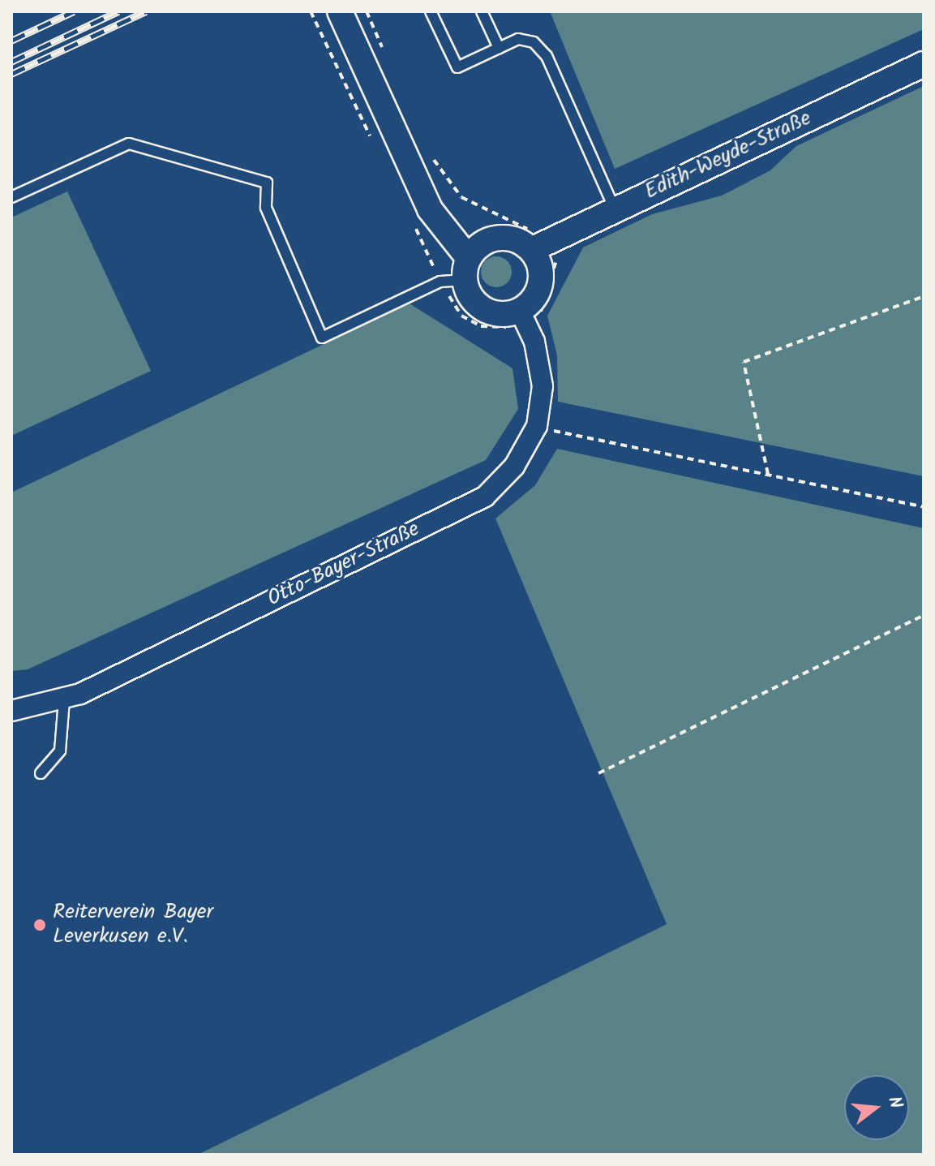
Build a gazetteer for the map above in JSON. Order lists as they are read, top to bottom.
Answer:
{
  "streets": {
    "street": ["Edith-Weyde-Straße", "Otto-Bayer-Straße"]
  },
  "crossings": [
    ["Edith-Weyde-Straße", "Otto-Bayer-Straße"]
  ],
  "places": ["Reiterverein Bayer Leverkusen e.V."],
  "north": "right"
}
